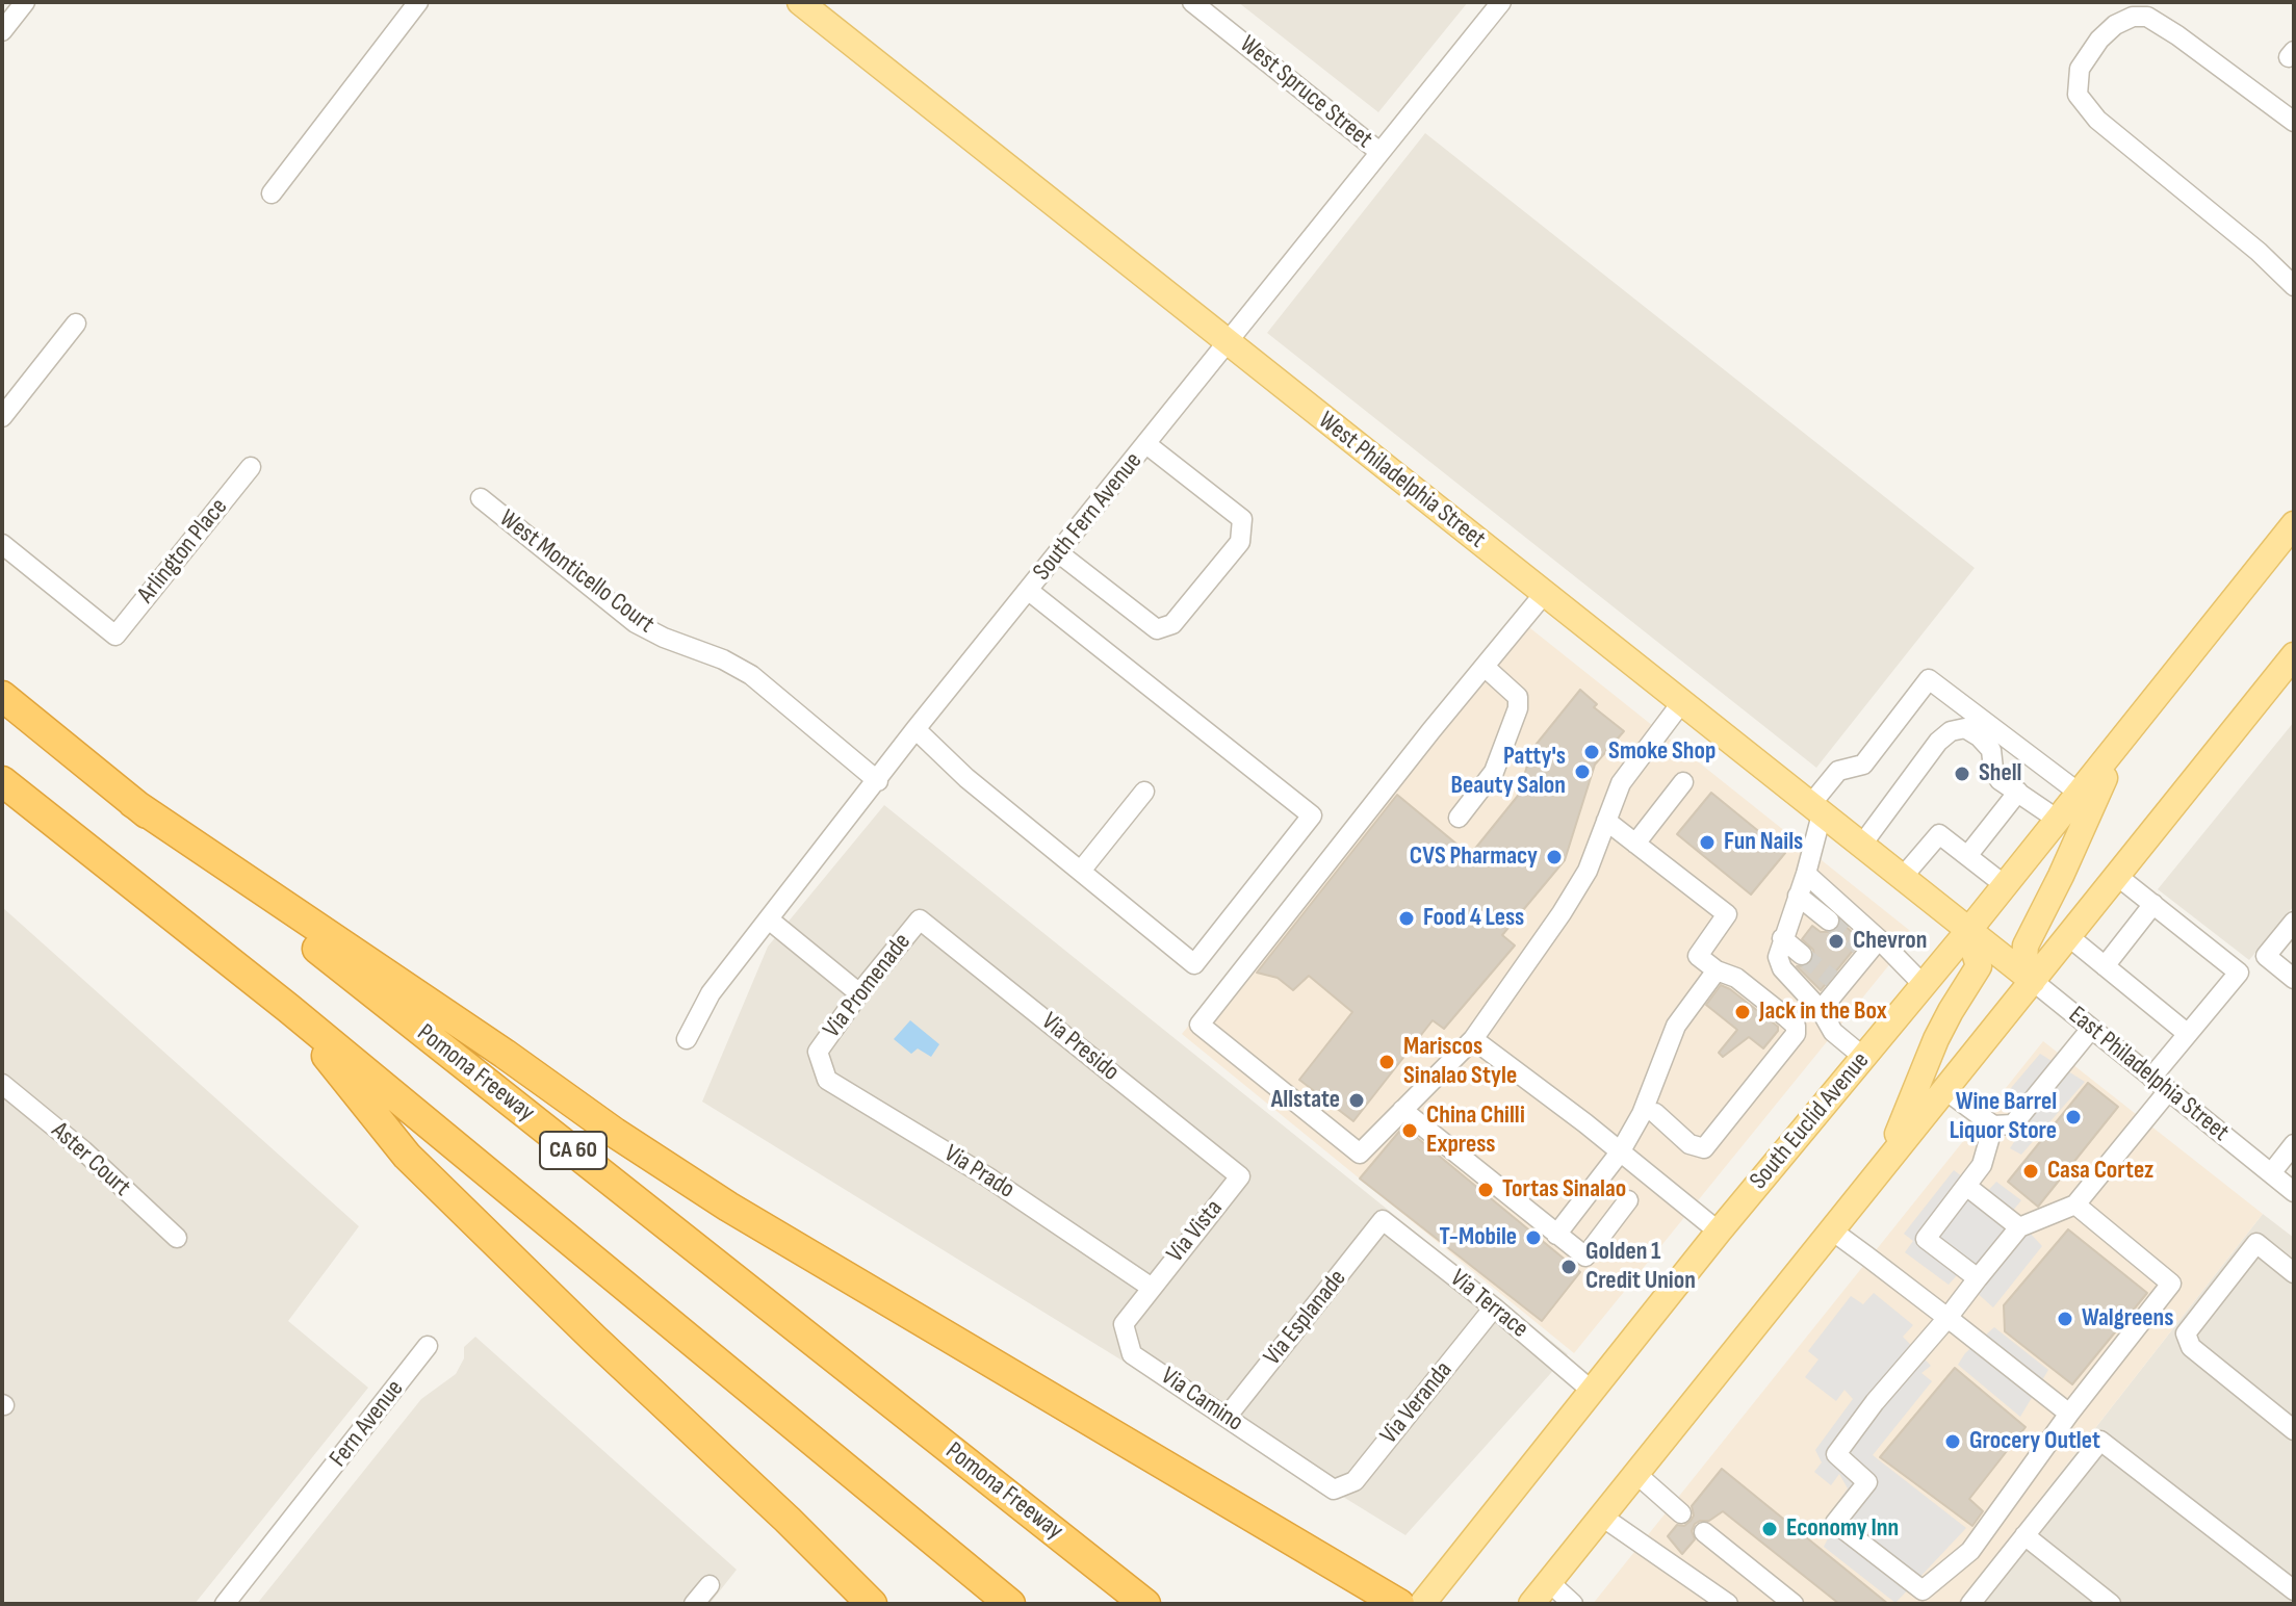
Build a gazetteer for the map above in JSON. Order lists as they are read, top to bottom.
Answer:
{
  "streets": {
    "highway": ["Pomona Freeway", "CA 60"],
    "main road": ["West Philadelphia Street", "East Philadelphia Street", "South Euclid Avenue"],
    "street": [
      "West Spruce Street",
      "South Fern Avenue",
      "Arlington Place",
      "West Monticello Court",
      "Via Promenade",
      "Via Presido",
      "Aster Court",
      "Via Prado",
      "Via Vista",
      "Via Terrace",
      "Via Esplanade",
      "Via Camino",
      "Via Veranda",
      "Fern Avenue"
    ]
  },
  "crossings": [
    ["West Spruce Street", "South Fern Avenue"],
    ["West Philadelphia Street", "South Fern Avenue"],
    ["West Philadelphia Street", "East Philadelphia Street"],
    ["West Philadelphia Street", "South Euclid Avenue"],
    ["South Fern Avenue", "West Monticello Court"],
    ["Via Promenade", "Via Presido"],
    ["Via Promenade", "Via Prado"],
    ["Via Presido", "Via Vista"],
    ["South Euclid Avenue", "Via Terrace"],
    ["Via Prado", "Via Vista"],
    ["Via Prado", "Via Camino"],
    ["Via Vista", "Via Camino"],
    ["Via Terrace", "Via Esplanade"],
    ["Via Terrace", "Via Veranda"],
    ["Via Esplanade", "Via Camino"],
    ["Via Camino", "Via Veranda"]
  ],
  "places": [
    "Smoke Shop",
    "Patty's Beauty Salon",
    "Shell",
    "Fun Nails",
    "CVS Pharmacy",
    "Food 4 Less",
    "Chevron",
    "Jack in the Box",
    "Mariscos Sinalao Style",
    "Allstate",
    "Wine Barrel Liquor Store",
    "China Chilli Express",
    "Casa Cortez",
    "Tortas Sinalao",
    "T-Mobile",
    "Golden 1 Credit Union",
    "Walgreens",
    "Grocery Outlet",
    "Economy Inn"
  ]
}
